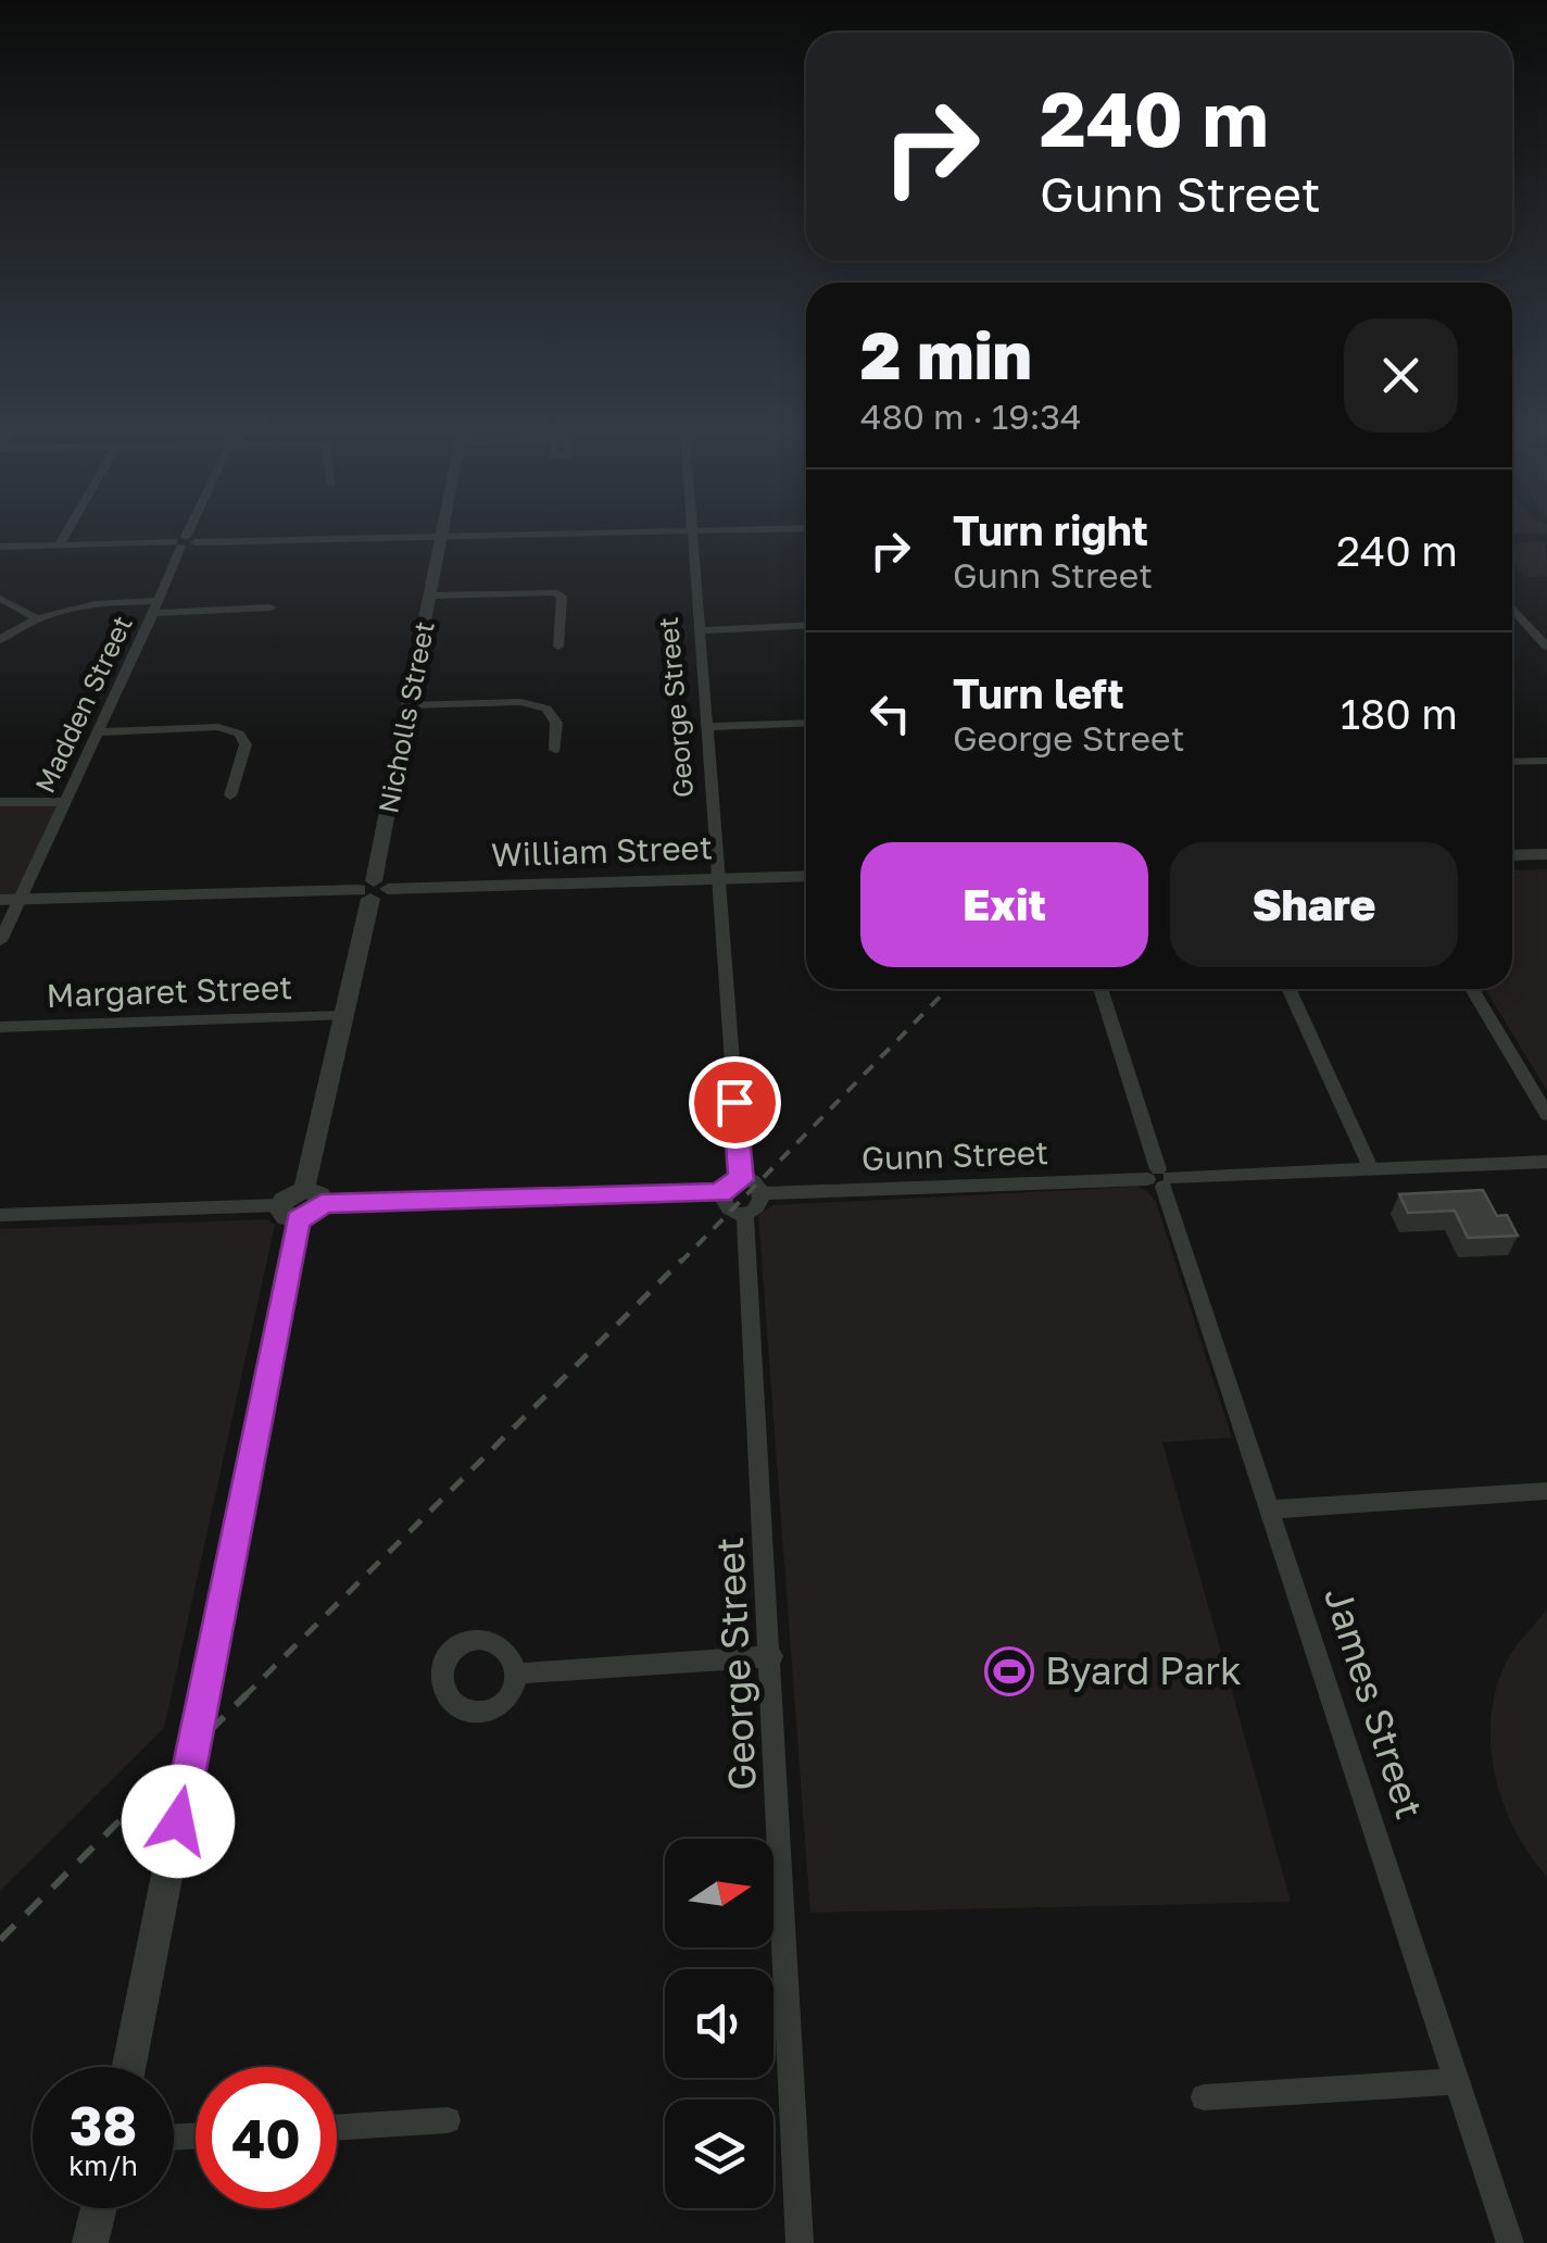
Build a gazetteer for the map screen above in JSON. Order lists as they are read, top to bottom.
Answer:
{
  "streets": {
    "street": [
      "Madden Street",
      "George Street",
      "Nicholls Street",
      "William Street",
      "Margaret Street",
      "Gunn Street",
      "James Street"
    ]
  },
  "crossings": [
    ["Madden Street", "William Street"],
    ["George Street", "William Street"],
    ["George Street", "Gunn Street"],
    ["Nicholls Street", "William Street"],
    ["Nicholls Street", "Margaret Street"],
    ["Gunn Street", "James Street"]
  ],
  "places": {
    "sports": ["Byard Park"]
  },
  "north": "right",
  "page": {
    "turn": ["240 m", "Gunn Street"],
    "heading": ["2 min", "480 m · 19:34"],
    "list": [
      {
        "name": "Turn right",
        "note": "Gunn Street",
        "value": "240 m"
      },
      {
        "name": "Turn left",
        "note": "George Street",
        "value": "180 m"
      }
    ],
    "buttons": ["Exit", "Share"],
    "speed": "38 km/h",
    "limit": "40"
  }
}
